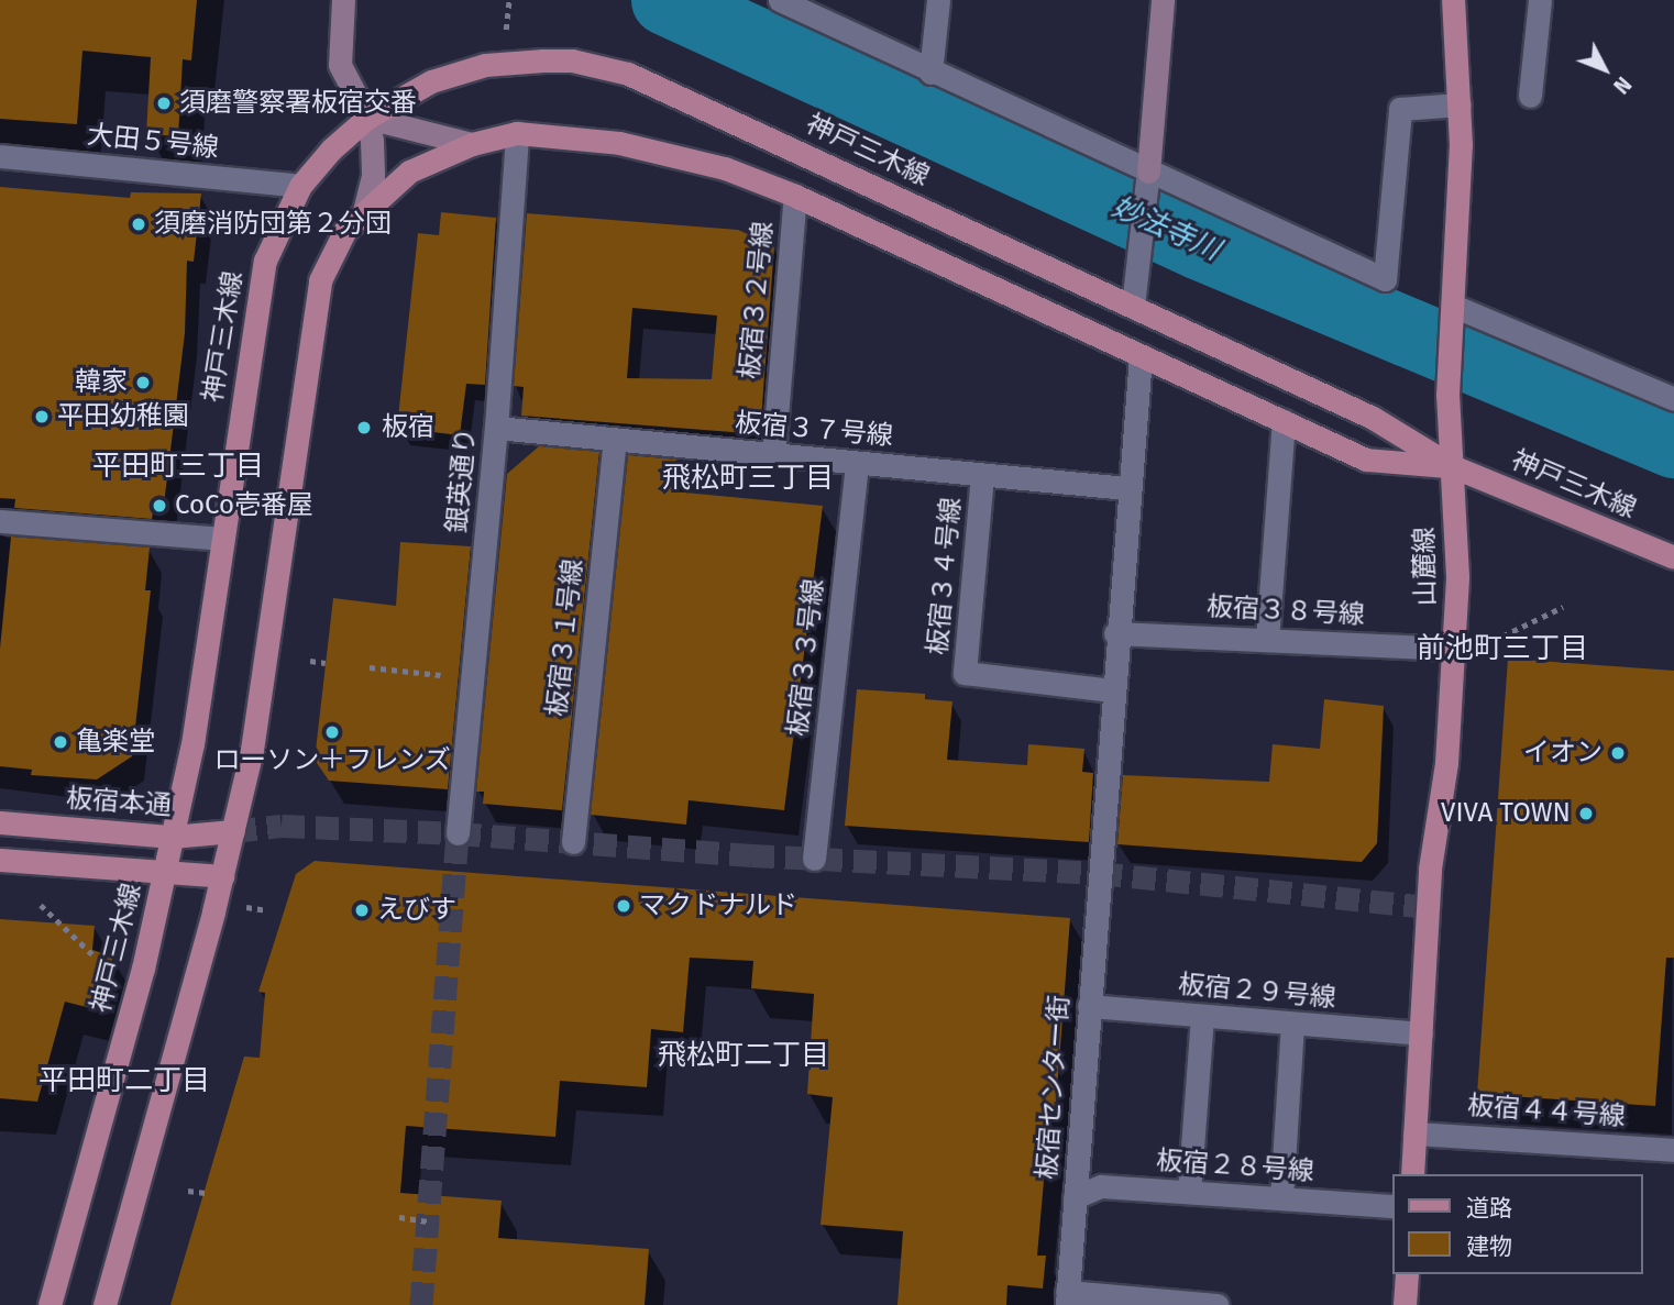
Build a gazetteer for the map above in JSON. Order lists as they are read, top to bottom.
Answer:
{
  "streets": {
    "main road": ["神戸三木線", "山麓線", "板宿本通"],
    "street": [
      "大田５号線",
      "板宿３２号線",
      "板宿３７号線",
      "銀英通り",
      "板宿３４号線",
      "板宿３８号線",
      "板宿３１号線",
      "板宿３３号線",
      "板宿２９号線",
      "板宿センター街",
      "板宿４４号線",
      "板宿２８号線"
    ]
  },
  "crossings": [
    ["大田５号線", "神戸三木線"],
    ["神戸三木線", "板宿３２号線"],
    ["神戸三木線", "銀英通り"],
    ["神戸三木線", "山麓線"],
    ["神戸三木線", "板宿本通"],
    ["神戸三木線", "板宿センター街"],
    ["板宿３２号線", "板宿３７号線"],
    ["板宿３７号線", "銀英通り"],
    ["板宿３７号線", "板宿３４号線"],
    ["板宿３７号線", "板宿３１号線"],
    ["板宿３７号線", "板宿３３号線"],
    ["板宿３７号線", "板宿センター街"],
    ["山麓線", "板宿３８号線"],
    ["山麓線", "板宿２９号線"],
    ["山麓線", "板宿４４号線"],
    ["板宿３４号線", "板宿センター街"],
    ["板宿３８号線", "板宿センター街"],
    ["板宿２９号線", "板宿センター街"],
    ["板宿センター街", "板宿２８号線"]
  ],
  "districts": [
    "平田町三丁目",
    "飛松町三丁目",
    "前池町三丁目",
    "飛松町二丁目",
    "平田町二丁目"
  ],
  "water": ["妙法寺川"],
  "places": [
    "須磨警察署板宿交番",
    "須磨消防団第２分団",
    "韓家",
    "平田幼稚園",
    "板宿",
    "CoCo壱番屋",
    "ローソン＋フレンズ",
    "亀楽堂",
    "イオン",
    "VIVA TOWN",
    "マクドナルド",
    "えびす"
  ],
  "legend": ["道路", "建物"],
  "north": "bottom right"
}
